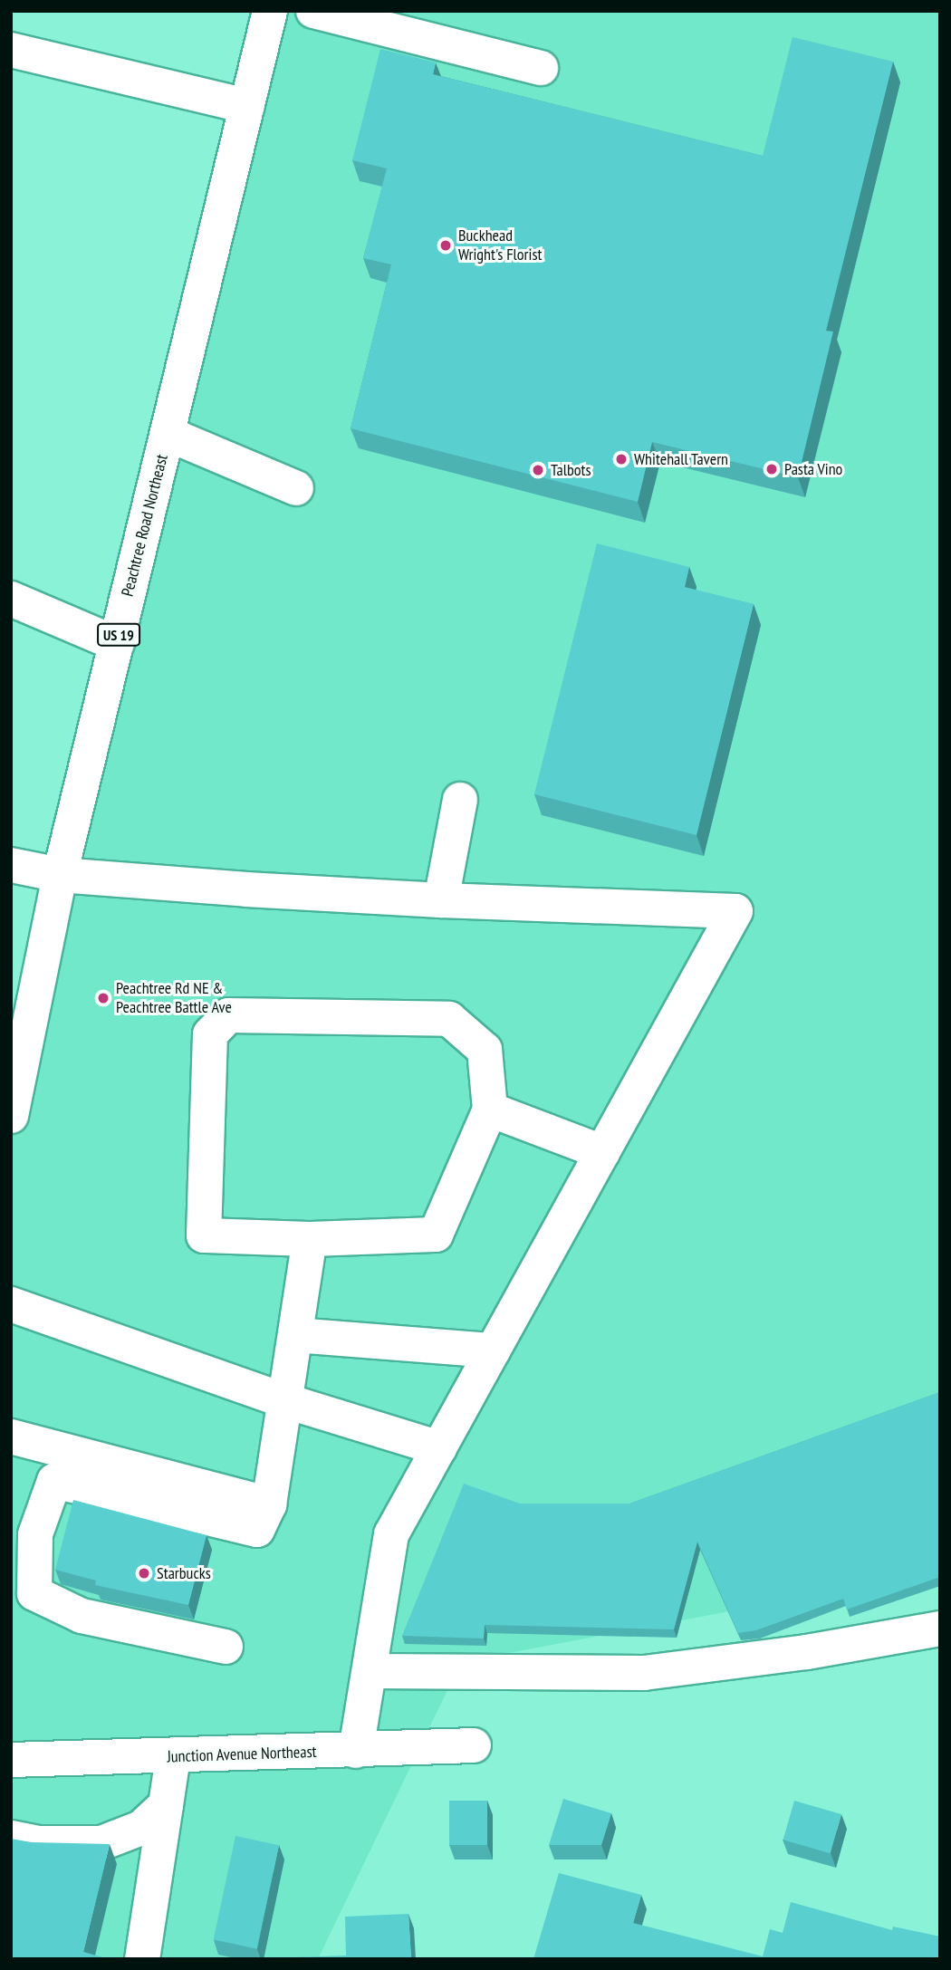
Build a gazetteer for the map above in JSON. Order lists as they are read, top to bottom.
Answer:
{
  "streets": {
    "main road": ["Peachtree Road Northeast", "US 19", "Junction Avenue Northeast"]
  },
  "places": [
    "Buckhead Wright's Florist",
    "Whitehall Tavern",
    "Pasta Vino",
    "Talbots",
    "Peachtree Rd NE & Peachtree Battle Ave",
    "Starbucks"
  ]
}
